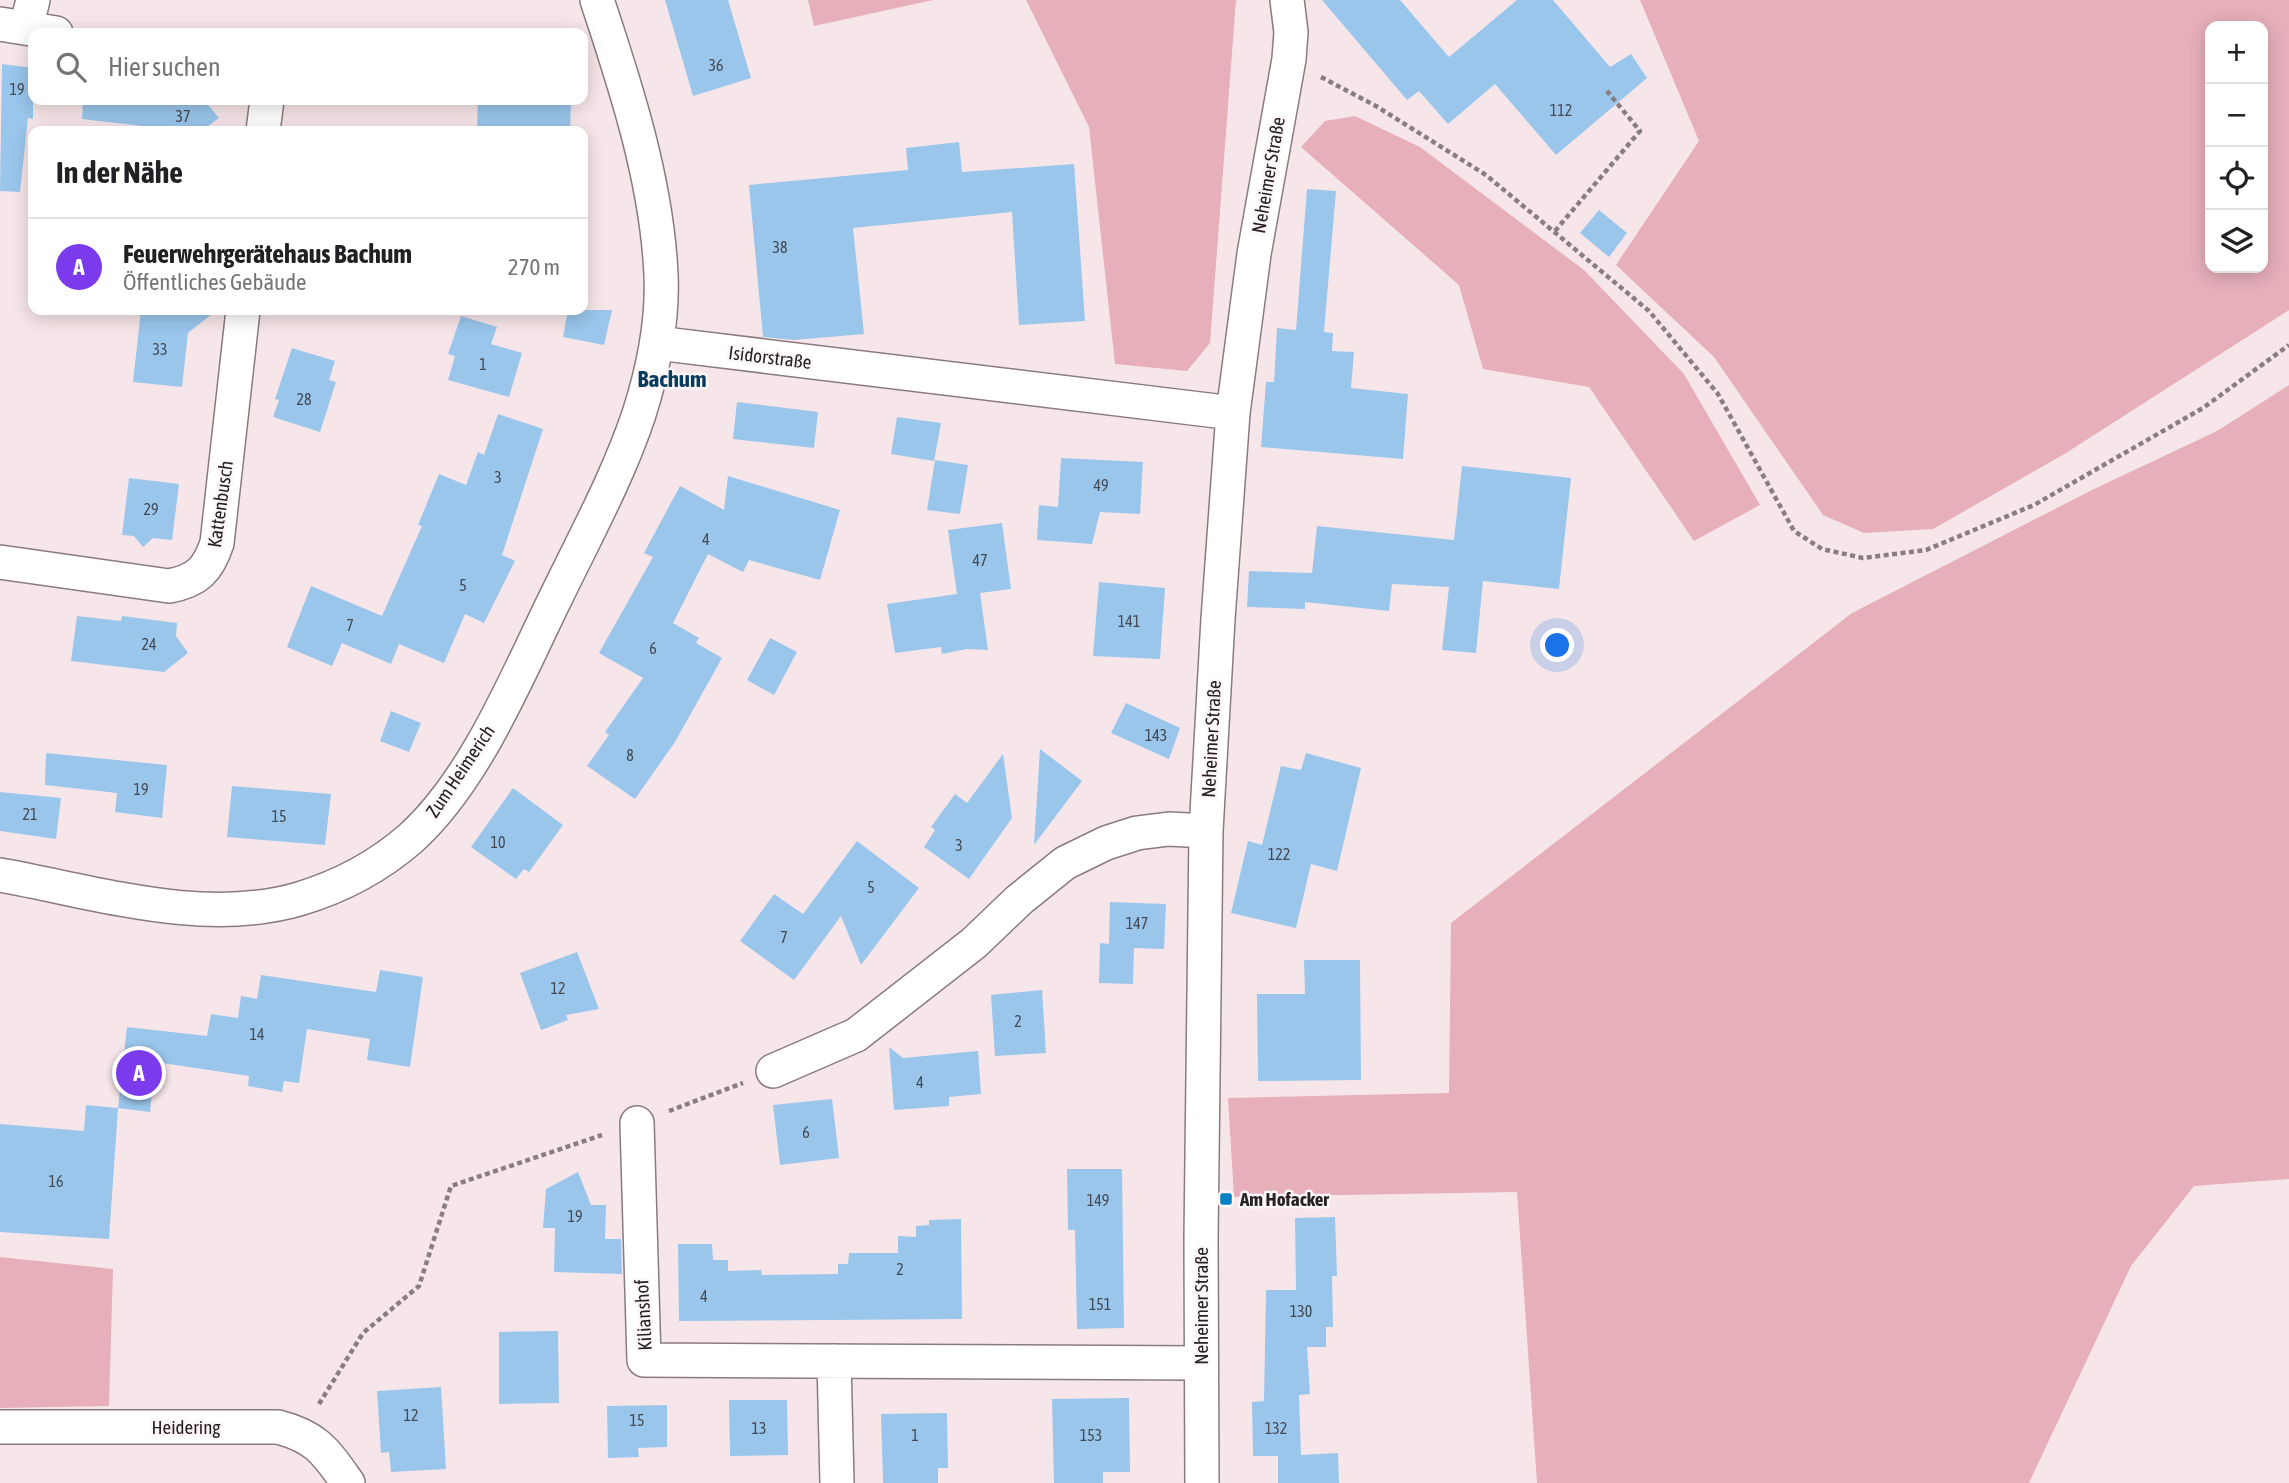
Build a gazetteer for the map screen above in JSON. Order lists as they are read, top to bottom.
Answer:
{
  "streets": {
    "street": [
      "Neheimer Straße",
      "Isidorstraße",
      "Kattenbusch",
      "Zum Heimerich",
      "Kilianshof",
      "Heidering"
    ]
  },
  "crossings": [
    ["Neheimer Straße", "Isidorstraße"],
    ["Neheimer Straße", "Kilianshof"],
    ["Isidorstraße", "Zum Heimerich"]
  ],
  "districts": ["Bachum"],
  "places": {
    "transit": ["Am Hofacker"]
  },
  "house_numbers": [
    "36",
    "19",
    "112",
    "37",
    "38",
    "33",
    "1",
    "28",
    "3",
    "49",
    "29",
    "4",
    "47",
    "5",
    "141",
    "7",
    "24",
    "6",
    "143",
    "8",
    "19",
    "21",
    "15",
    "10",
    "3",
    "122",
    "5",
    "147",
    "7",
    "12",
    "2",
    "14",
    "4",
    "6",
    "16",
    "149",
    "19",
    "2",
    "4",
    "151",
    "130",
    "12",
    "15",
    "13",
    "132",
    "1",
    "153"
  ],
  "page": {
    "map_buttons": ["+", "−"],
    "search": "Hier suchen",
    "heading": "In der Nähe",
    "list": [
      {
        "mark": "A",
        "name": "Feuerwehrgerätehaus Bachum",
        "note": "Öffentliches Gebäude",
        "value": "270 m"
      }
    ],
    "pins": "A"
  }
}
